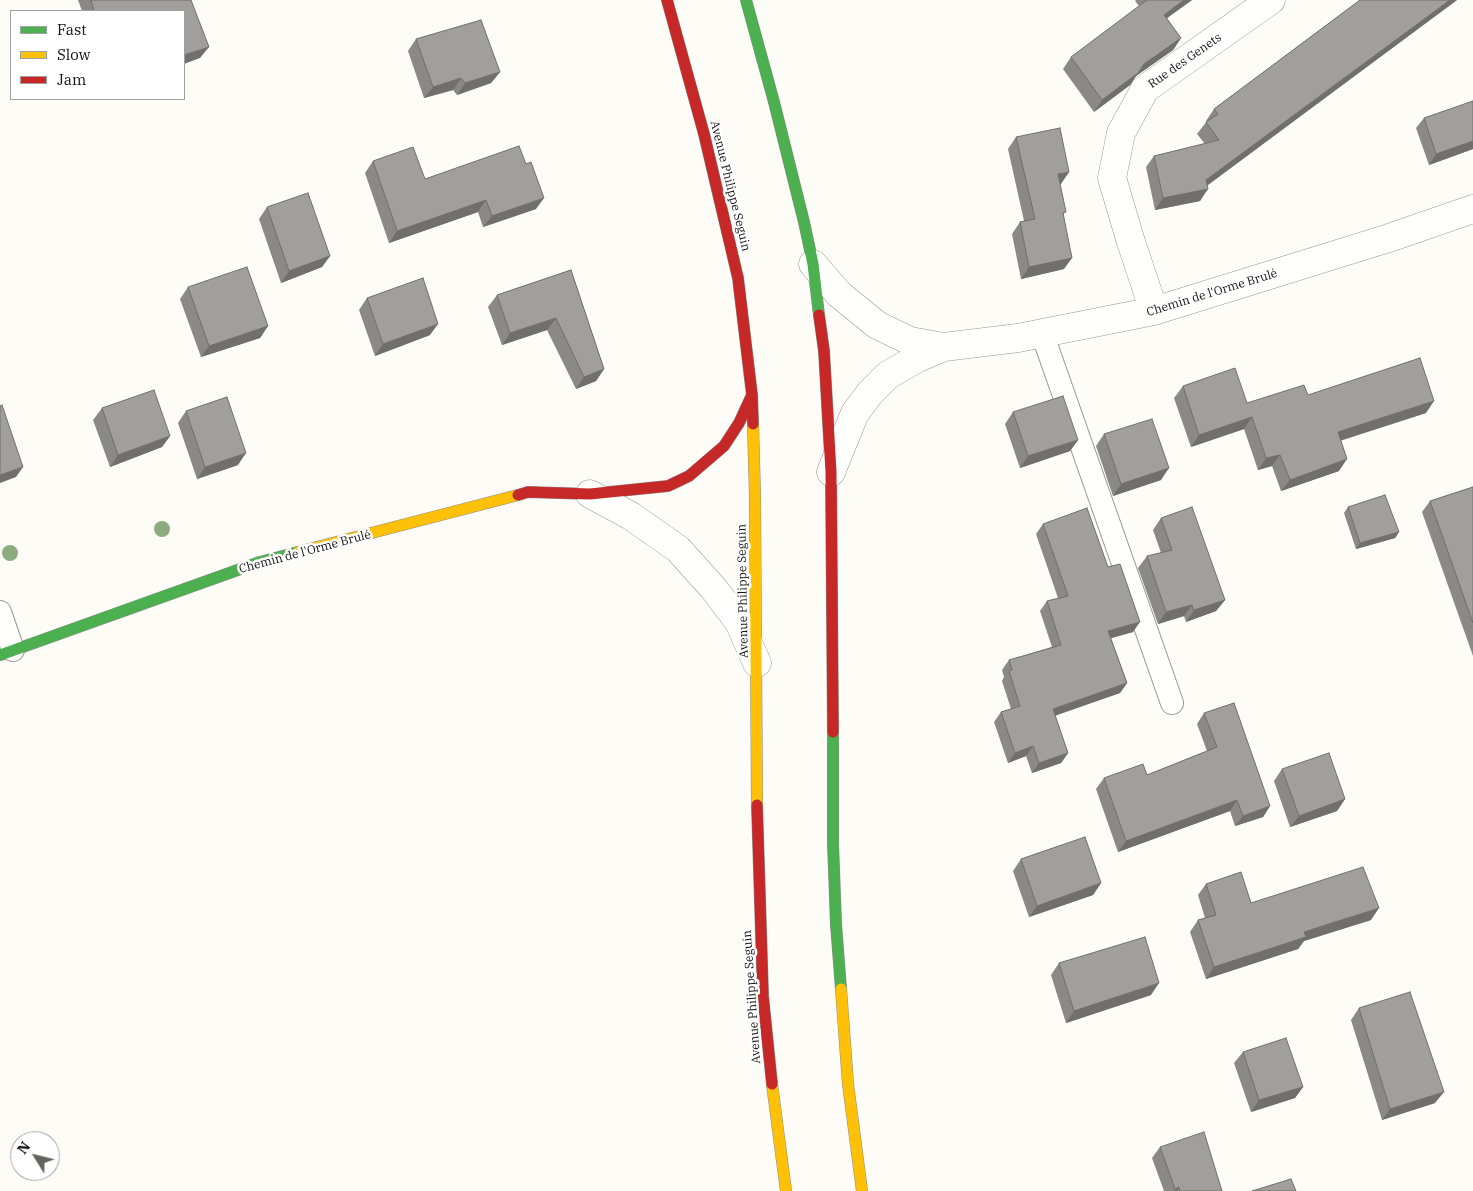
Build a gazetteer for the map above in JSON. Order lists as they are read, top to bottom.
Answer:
{
  "streets": {
    "main road": ["Avenue Philippe Seguin", "Chemin de l'Orme Brulé"],
    "street": ["Rue des Genets"]
  },
  "crossings": [
    ["Rue des Genets", "Chemin de l'Orme Brulé"],
    ["Avenue Philippe Seguin", "Chemin de l'Orme Brulé"]
  ],
  "legend": ["Fast", "Slow", "Jam"],
  "north": "top left"
}
